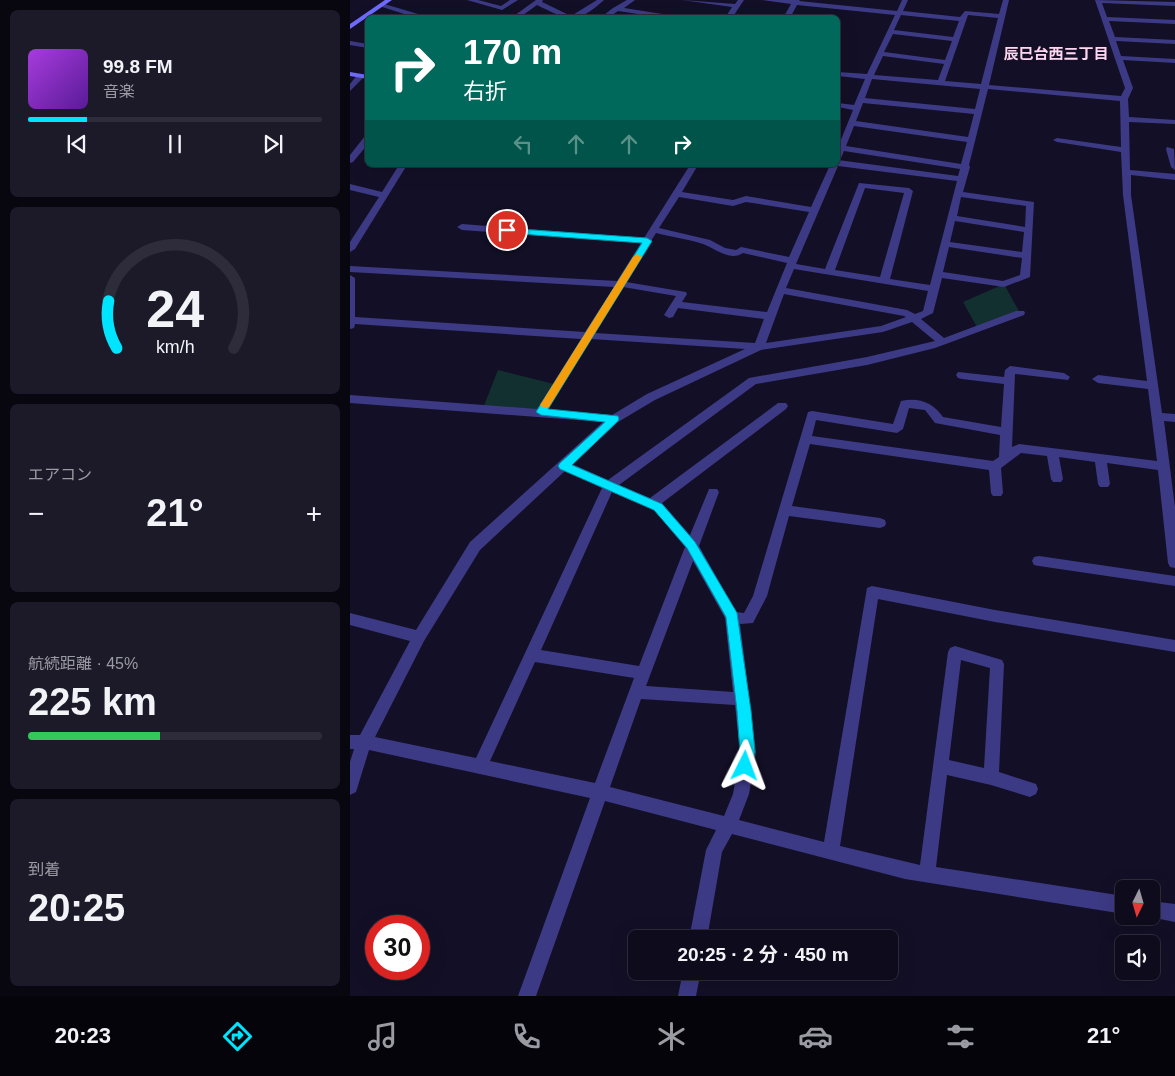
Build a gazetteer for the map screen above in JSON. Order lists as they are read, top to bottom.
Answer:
{
  "districts": ["辰巳台西三丁目"],
  "north": "bottom",
  "page": {
    "turn": ["170 m", "右折"],
    "song": ["99.8 FM", "音楽"],
    "tile": [
      "エアコン",
      ["航続距離 · 45%", "225 km"],
      ["到着", "20:25"]
    ],
    "heat": ["−", "21°", "+"],
    "limit": "30",
    "trip": "20:25 · 2 分 · 450 m",
    "tabs": ["20:23", "21°"],
    "gauge": ["24", "km/h"]
  }
}
